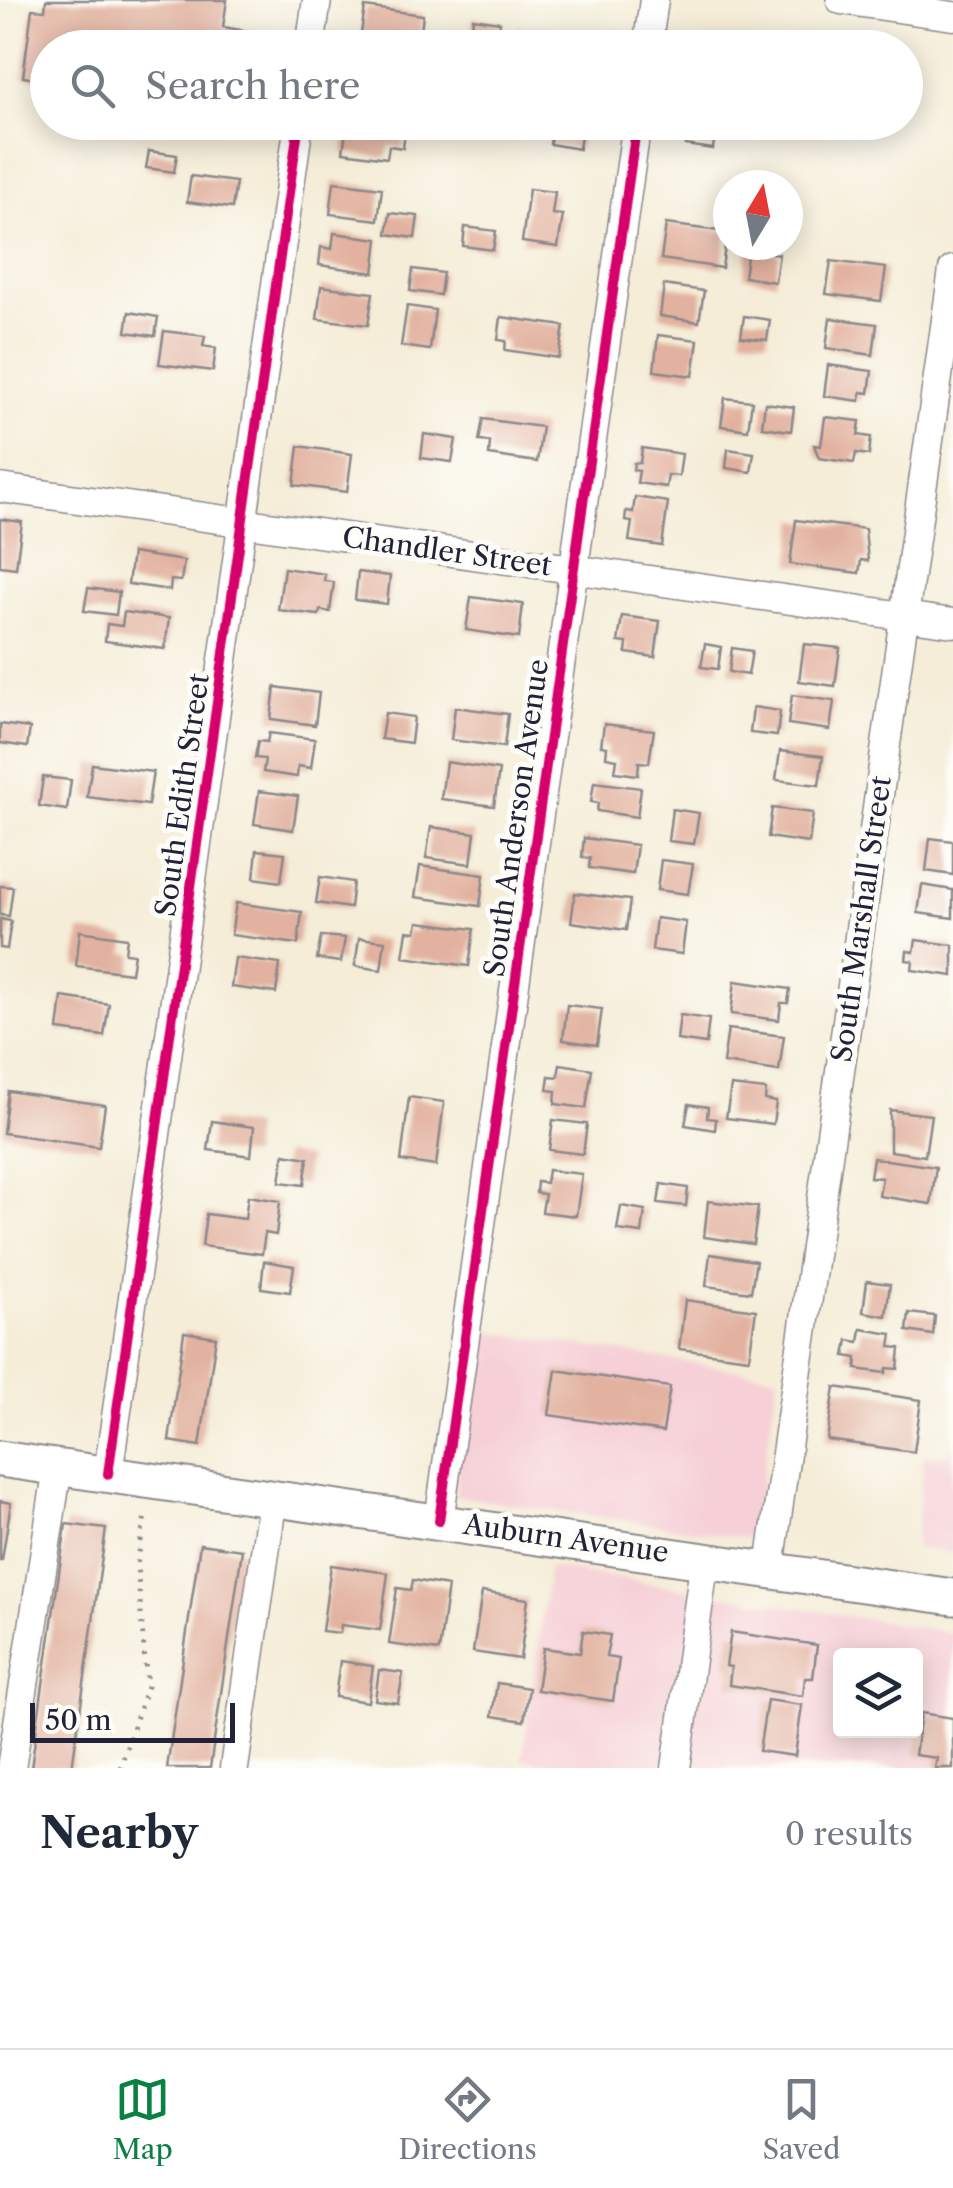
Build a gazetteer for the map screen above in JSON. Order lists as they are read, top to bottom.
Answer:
{
  "streets": {
    "main road": ["Auburn Avenue"],
    "street": [
      "Chandler Street",
      "South Edith Street",
      "South Anderson Avenue",
      "South Marshall Street"
    ]
  },
  "crossings": [
    ["Chandler Street", "South Edith Street"],
    ["Chandler Street", "South Anderson Avenue"],
    ["Chandler Street", "South Marshall Street"],
    ["South Edith Street", "Auburn Avenue"],
    ["South Anderson Avenue", "Auburn Avenue"],
    ["South Marshall Street", "Auburn Avenue"]
  ],
  "scale_bar": "50 m",
  "north": "top",
  "page": {
    "search": "Search here",
    "scale": "50 m",
    "heading": ["Nearby", "0 results"],
    "nav": ["Map", "Directions", "Saved"]
  }
}
